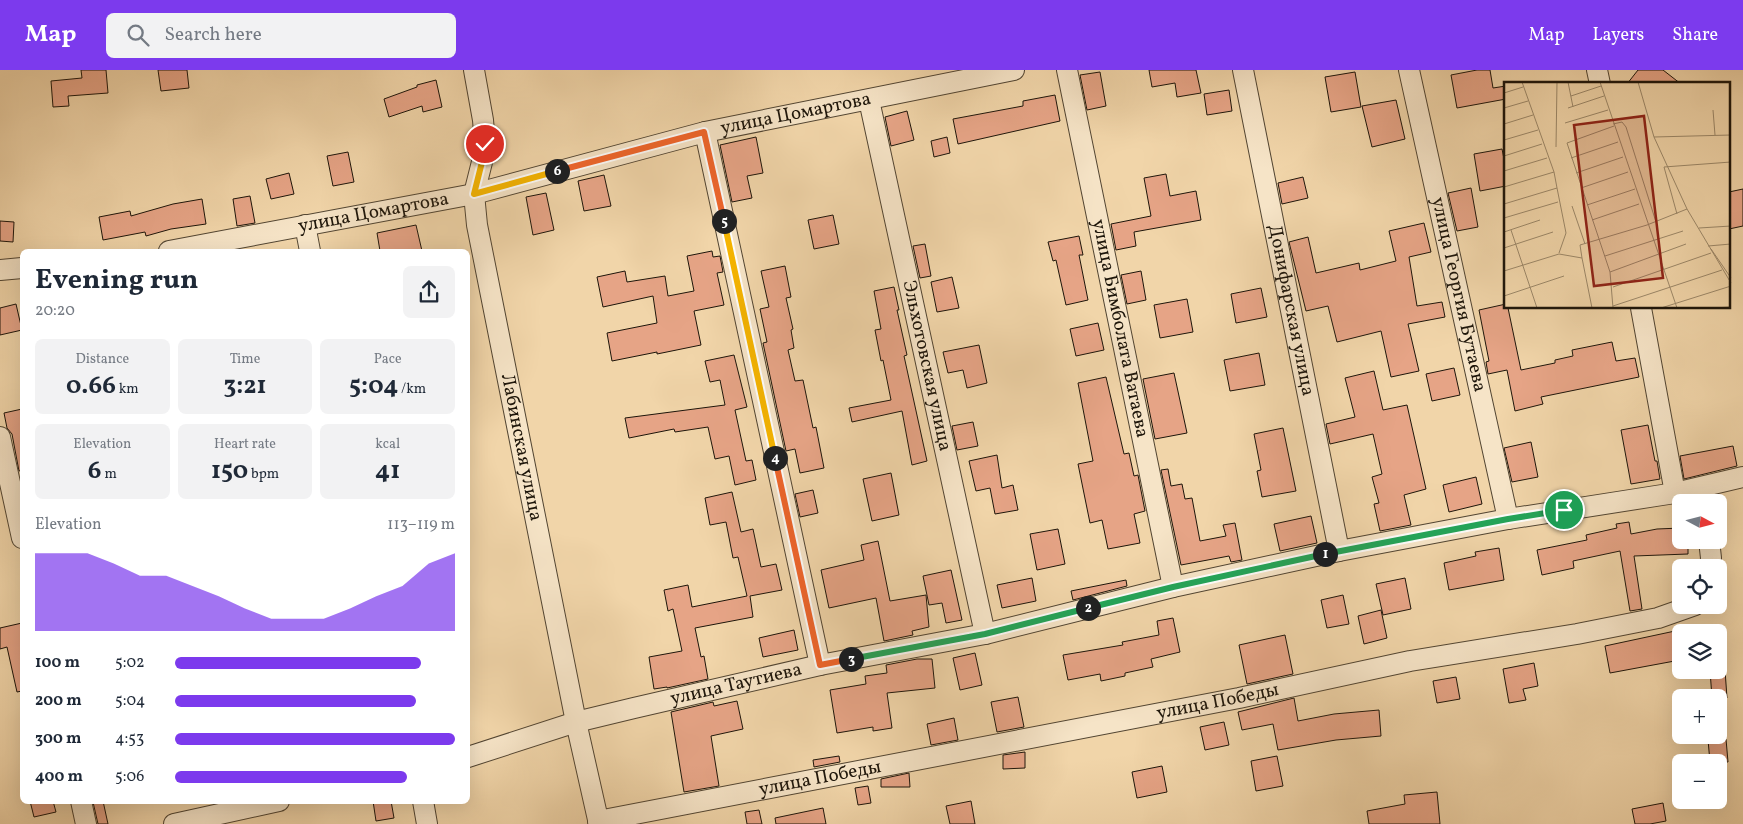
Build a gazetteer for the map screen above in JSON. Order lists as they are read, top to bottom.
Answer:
{
  "streets": {
    "street": [
      "улица Цомартова",
      "улица Георгия Бутаева",
      "Донифарская улица",
      "улица Бимболата Ватаева",
      "Эльхотовская улица",
      "Лабинская улица",
      "улица Таутиева",
      "улица Победы"
    ]
  },
  "crossings": [
    ["улица Цомартова", "Эльхотовская улица"],
    ["улица Цомартова", "Лабинская улица"],
    ["улица Георгия Бутаева", "улица Таутиева"],
    ["Донифарская улица", "улица Таутиева"],
    ["улица Бимболата Ватаева", "улица Таутиева"],
    ["Эльхотовская улица", "улица Таутиева"],
    ["Лабинская улица", "улица Таутиева"],
    ["Лабинская улица", "улица Победы"]
  ],
  "north": "right",
  "page": {
    "header": "Map",
    "search": "Search here",
    "nav": ["Map", "Layers", "Share"],
    "pins": [
      "6",
      "5",
      "4",
      "1",
      "2",
      "3"
    ],
    "heading": ["Evening run", "20:20"],
    "stats": [
      ["Distance", "0.66 km"],
      ["Time", "3:21"],
      ["Pace", "5:04 /km"],
      ["Elevation", "6 m"],
      ["Heart rate", "150 bpm"],
      ["kcal", "41"]
    ],
    "map_buttons": ["+", "−"],
    "chart": ["Elevation", "113–119 m"],
    "list": [
      {
        "name": "100 m",
        "note": "5:02"
      },
      {
        "name": "200 m",
        "note": "5:04"
      },
      {
        "name": "300 m",
        "note": "4:53"
      },
      {
        "name": "400 m",
        "note": "5:06"
      }
    ]
  }
}
